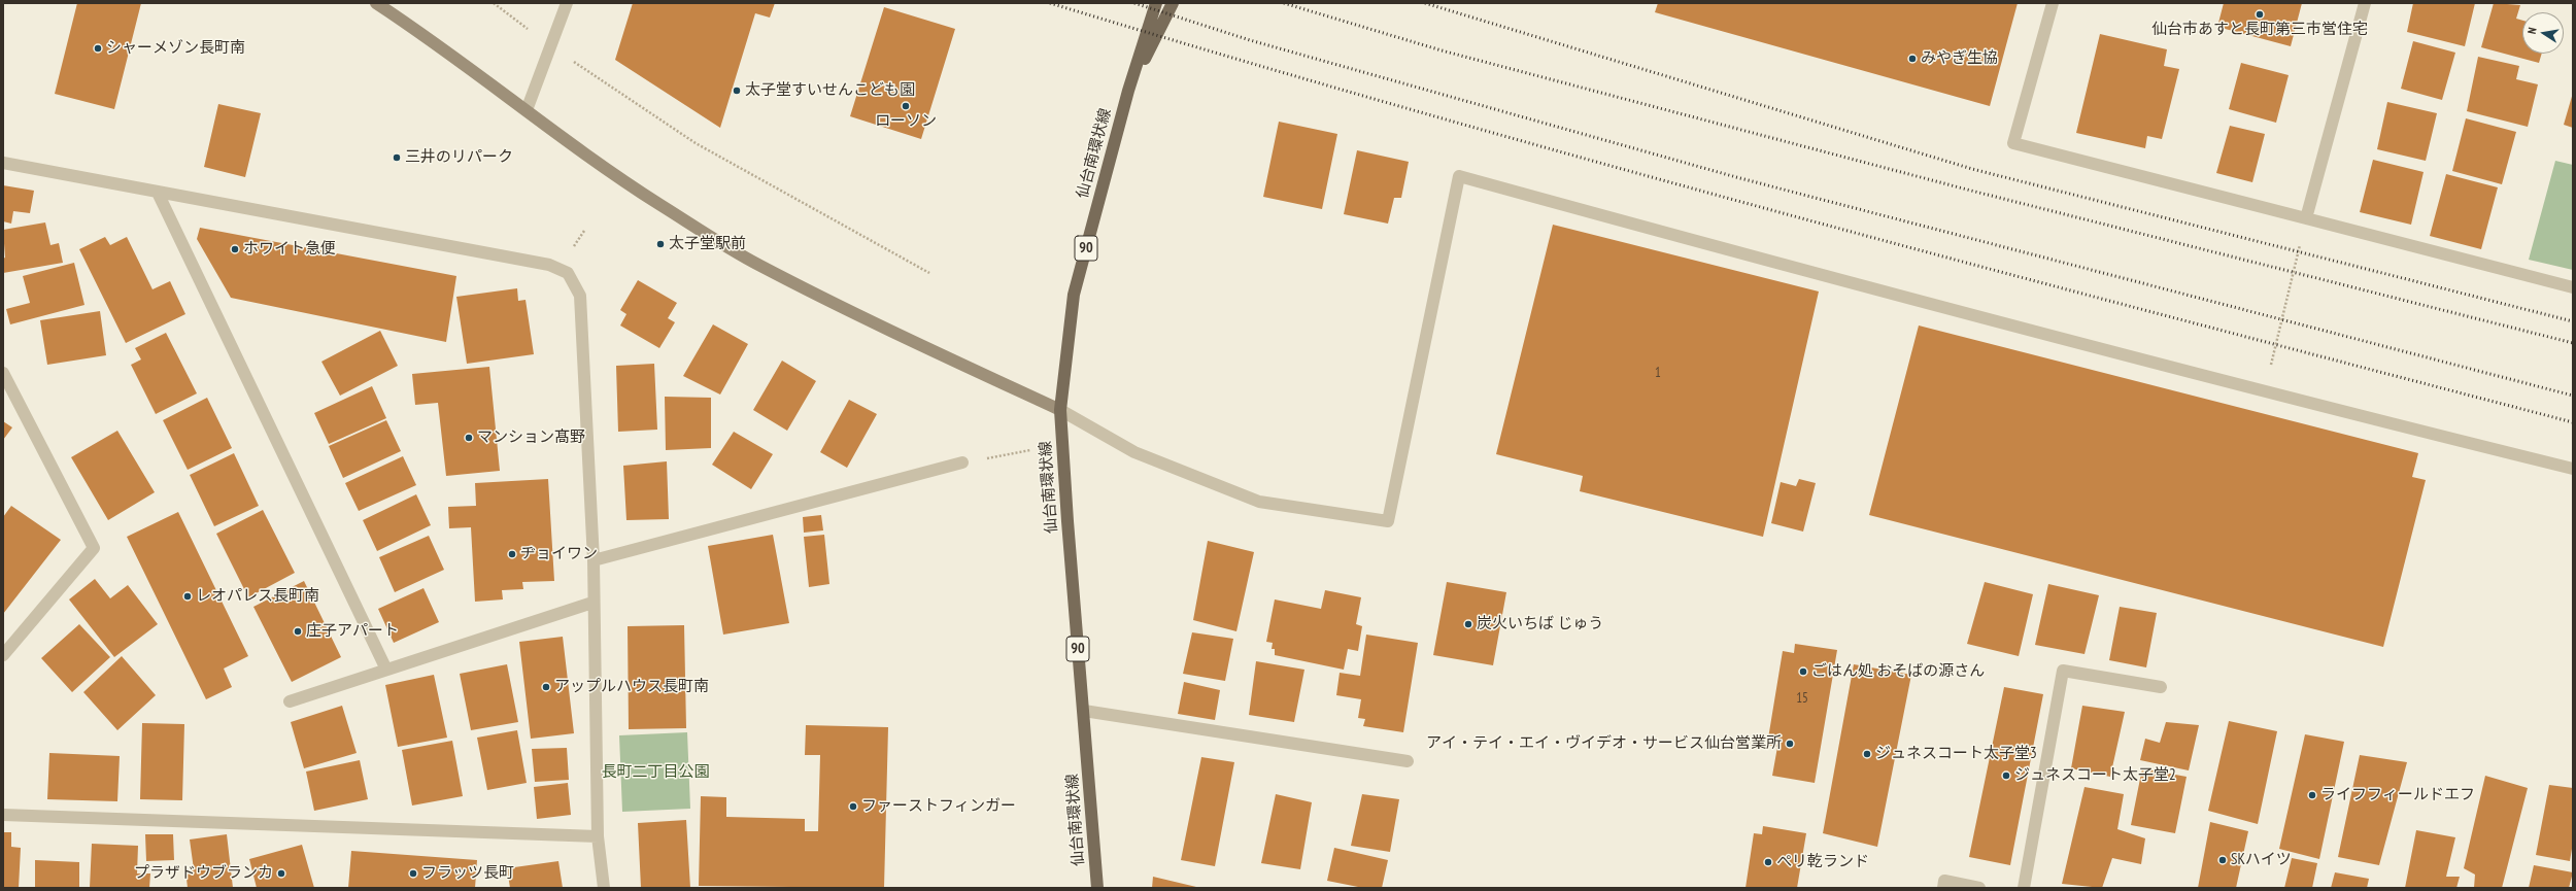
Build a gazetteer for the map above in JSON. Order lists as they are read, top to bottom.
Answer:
{
  "streets": {
    "main road": ["仙台南環状線", "90"]
  },
  "parks": ["長町二丁目公園"],
  "places": [
    "仙台市あすと長町第三市営住宅",
    "シャーメゾン長町南",
    "みやぎ生協",
    "太子堂すいせんこども園",
    "ローソン",
    "三井のリパーク",
    "太子堂駅前",
    "ホワイト急便",
    "マンション髙野",
    "ヂョイワン",
    "レオパレス長町南",
    "炭火いちば じゅう",
    "庄子アパート",
    "ごはん処 おそばの源さん",
    "アップルハウス長町南",
    "アイ・テイ・エイ・ヴイデオ・サービス仙台営業所",
    "ジュネスコート太子堂3",
    "ジュネスコート太子堂2",
    "ライフフィールドエフ",
    "ファーストフィンガー",
    "SKハイツ",
    "ぺリ乾ランド",
    "プラザドウブランカ",
    "フラッツ長町"
  ],
  "house_numbers": ["1", "15"],
  "north": "left"
}
